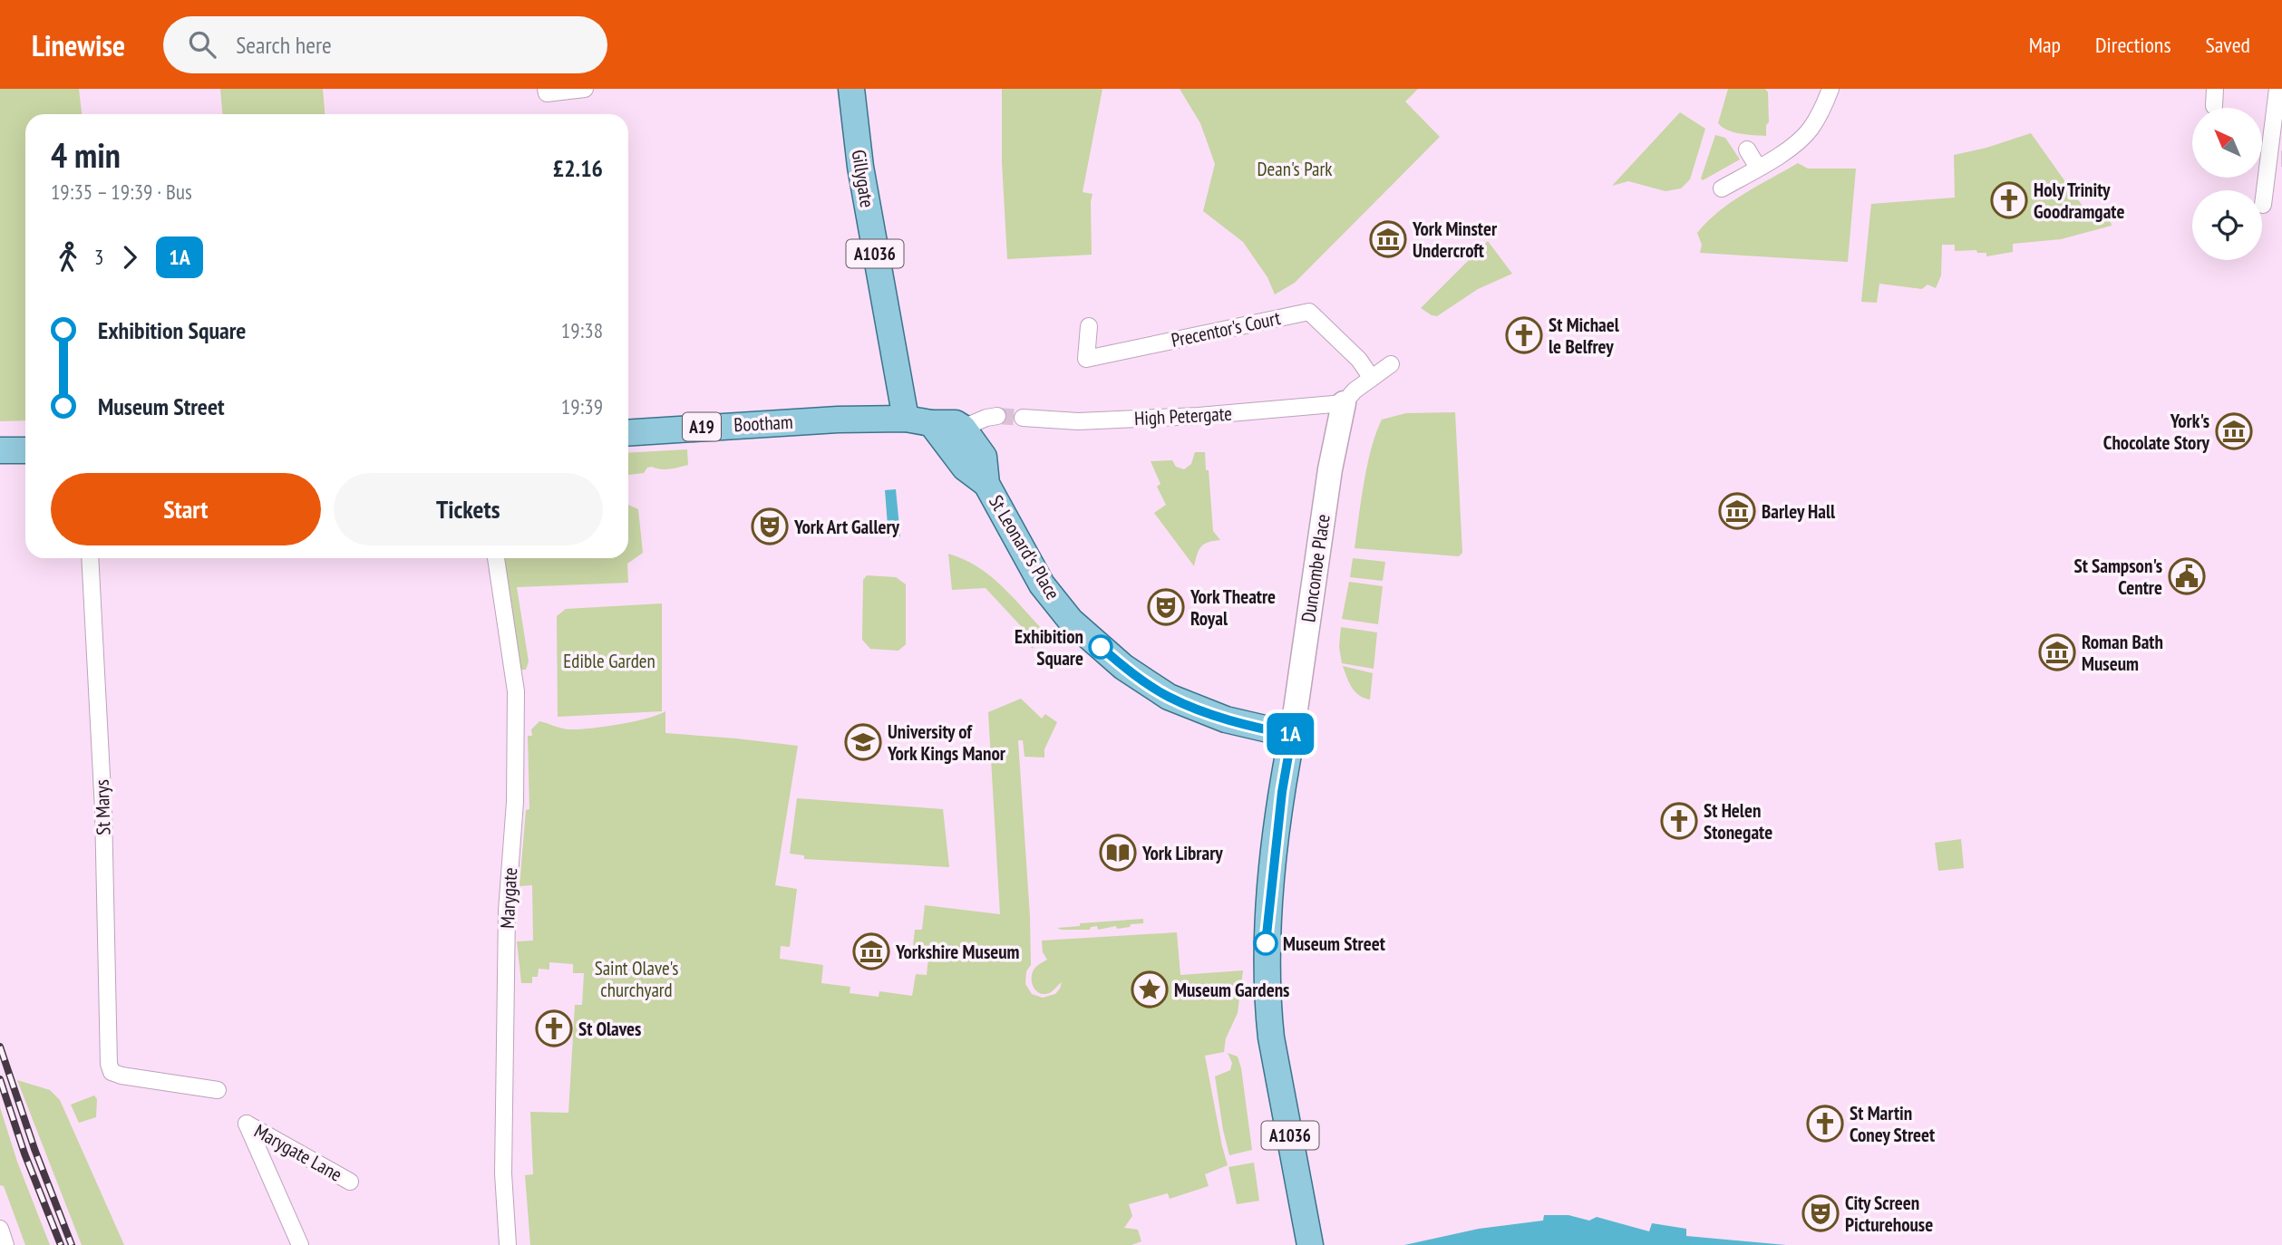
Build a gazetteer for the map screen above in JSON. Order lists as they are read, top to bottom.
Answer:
{
  "streets": {
    "main road": [
      "Gillygate",
      "A1036",
      "Bootham",
      "A19",
      "St Leonard's Place"
    ],
    "street": [
      "Precentor's Court",
      "High Petergate",
      "Duncombe Place",
      "St Marys",
      "Marygate",
      "Marygate Lane"
    ]
  },
  "crossings": [
    ["Gillygate", "Bootham"],
    ["A1036", "St Leonard's Place"],
    ["A1036", "Duncombe Place"],
    ["High Petergate", "Duncombe Place"],
    ["St Leonard's Place", "Duncombe Place"]
  ],
  "parks": ["Dean's Park", "Edible Garden", "Saint Olave's churchyard"],
  "places": {
    "church": [
      "Holy Trinity Goodramgate",
      "St Michael le Belfrey",
      "St Helen Stonegate",
      "St Olaves",
      "St Martin Coney Street"
    ],
    "museum": [
      "York Minster Undercroft",
      "York's Chocolate Story",
      "Barley Hall",
      "Roman Bath Museum",
      "Yorkshire Museum"
    ],
    "theatre": ["York Art Gallery", "York Theatre Royal", "City Screen Picturehouse"],
    "public building": ["St Sampson's Centre"],
    "other": ["Exhibition Square", "Museum Street"],
    "school or university": ["University of York Kings Manor"],
    "library": ["York Library"],
    "place": ["Museum Gardens"]
  },
  "lines": ["bus line 1A"],
  "north": "top left",
  "page": {
    "header": "Linewise",
    "search": "Search here",
    "nav": ["Map", "Directions", "Saved"],
    "on_map": "1A",
    "heading": ["4 min", "19:35 – 19:39 · Bus", "£2.16"],
    "legs": ["3", "1A"],
    "list": [
      {
        "name": "Exhibition Square",
        "value": "19:38"
      },
      {
        "name": "Museum Street",
        "value": "19:39"
      }
    ],
    "buttons": ["Start", "Tickets"]
  }
}
